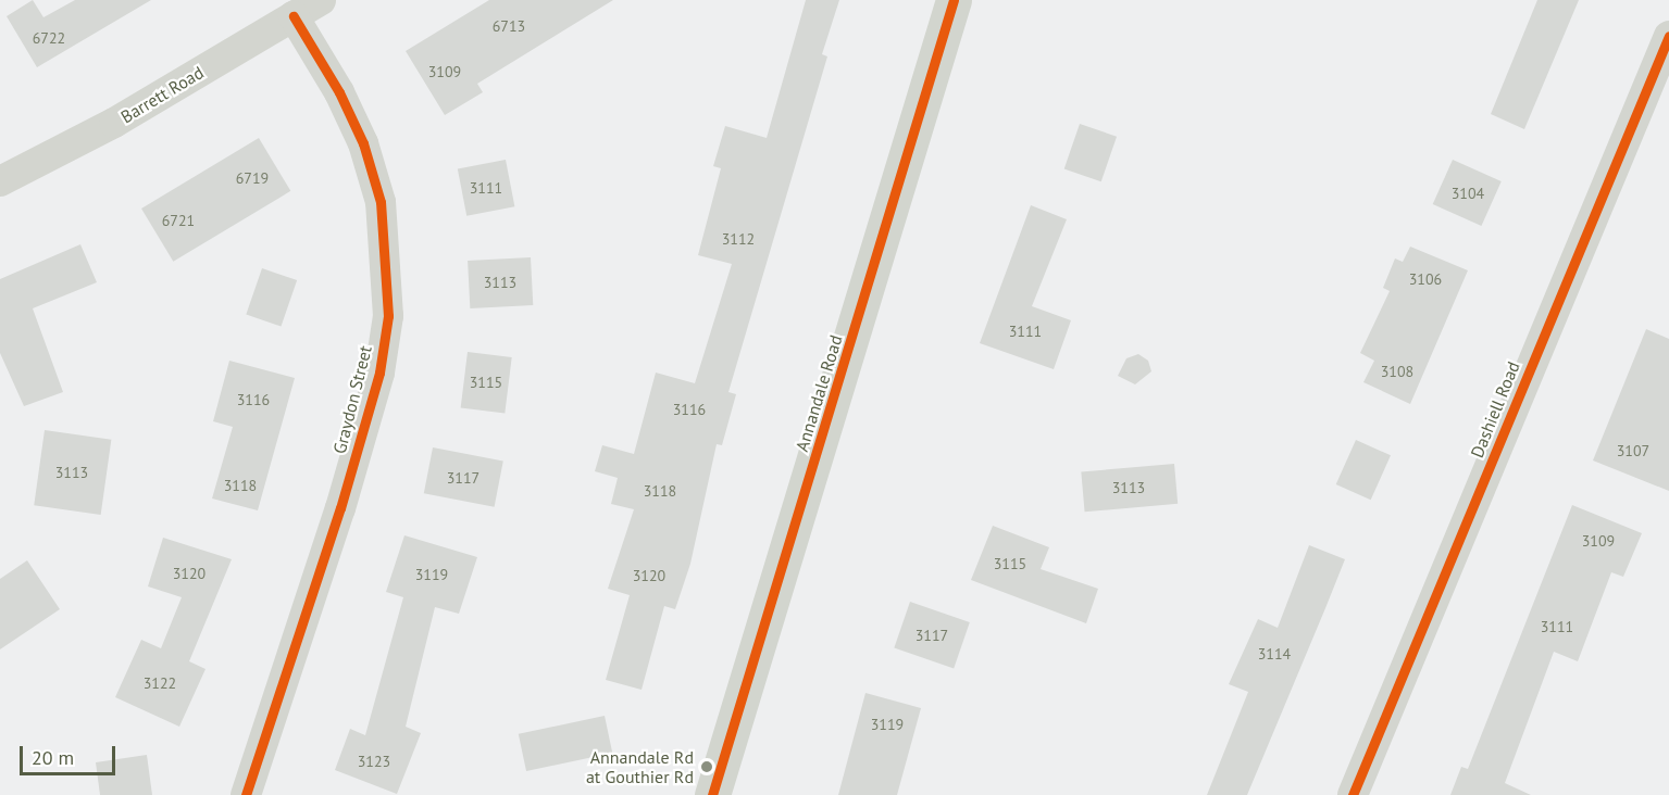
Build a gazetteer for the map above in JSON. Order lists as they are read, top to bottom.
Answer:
{
  "streets": {
    "main road": ["Annandale Road"],
    "street": ["Barrett Road", "Graydon Street", "Dashiell Road"]
  },
  "crossings": [
    ["Barrett Road", "Graydon Street"]
  ],
  "places": ["Annandale Rd at Gouthier Rd"],
  "house_numbers": [
    "6713",
    "6722",
    "3109",
    "6719",
    "3111",
    "3104",
    "6721",
    "3112",
    "3106",
    "3113",
    "3111",
    "3108",
    "3115",
    "3116",
    "3116",
    "3107",
    "3113",
    "3117",
    "3118",
    "3113",
    "3118",
    "3109",
    "3115",
    "3120",
    "3119",
    "3120",
    "3111",
    "3117",
    "3114",
    "3122",
    "3119",
    "3123"
  ],
  "scale_bar": "20 m"
}
